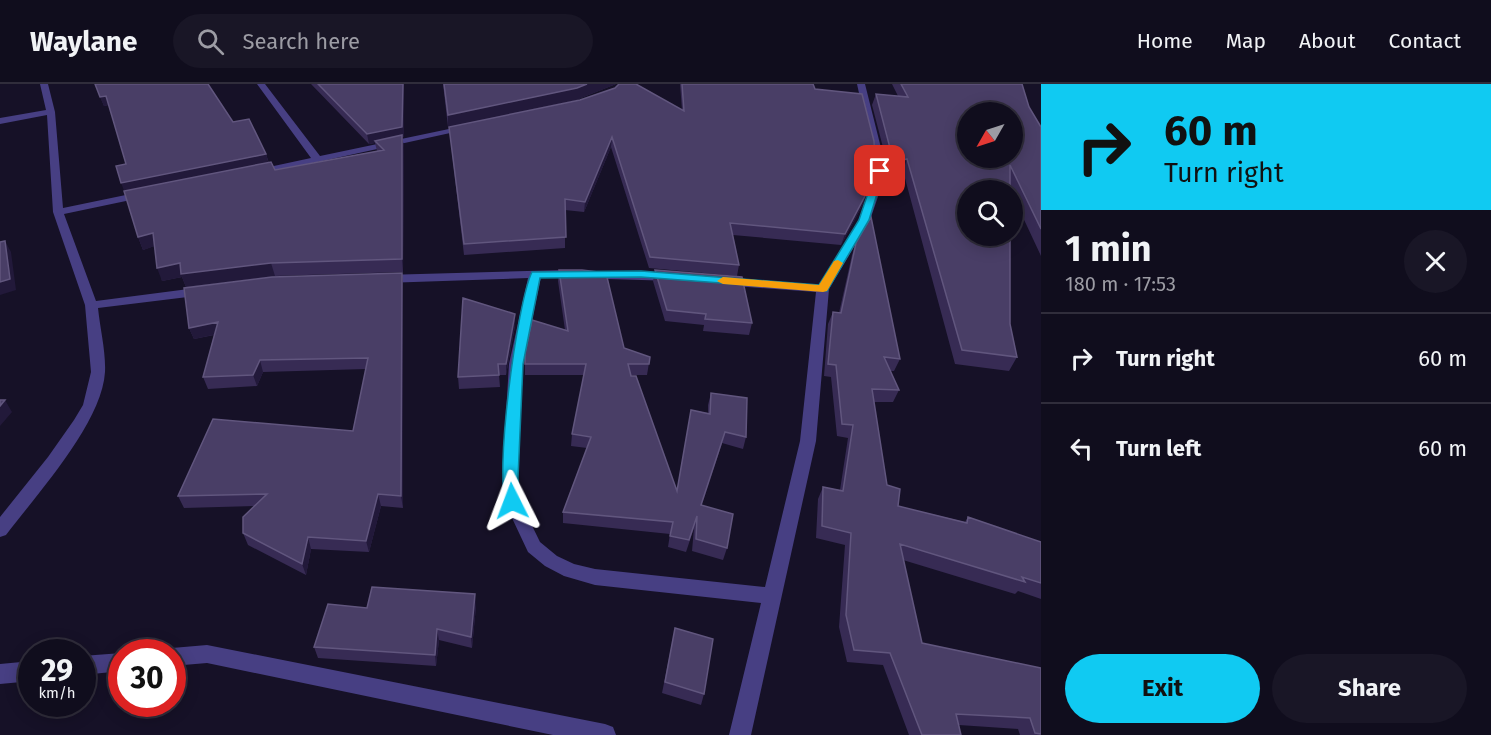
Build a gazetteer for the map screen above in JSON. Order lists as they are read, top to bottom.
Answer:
{
  "north": "bottom left",
  "page": {
    "header": "Waylane",
    "search": "Search here",
    "nav": [
      "Home",
      "Map",
      "About",
      "Contact"
    ],
    "turn": ["60 m", "Turn right"],
    "heading": ["1 min", "180 m · 17:53"],
    "list": [
      {
        "name": "Turn right",
        "value": "60 m"
      },
      {
        "name": "Turn left",
        "value": "60 m"
      }
    ],
    "speed": "29 km/h",
    "limit": "30",
    "buttons": ["Exit", "Share"]
  }
}
